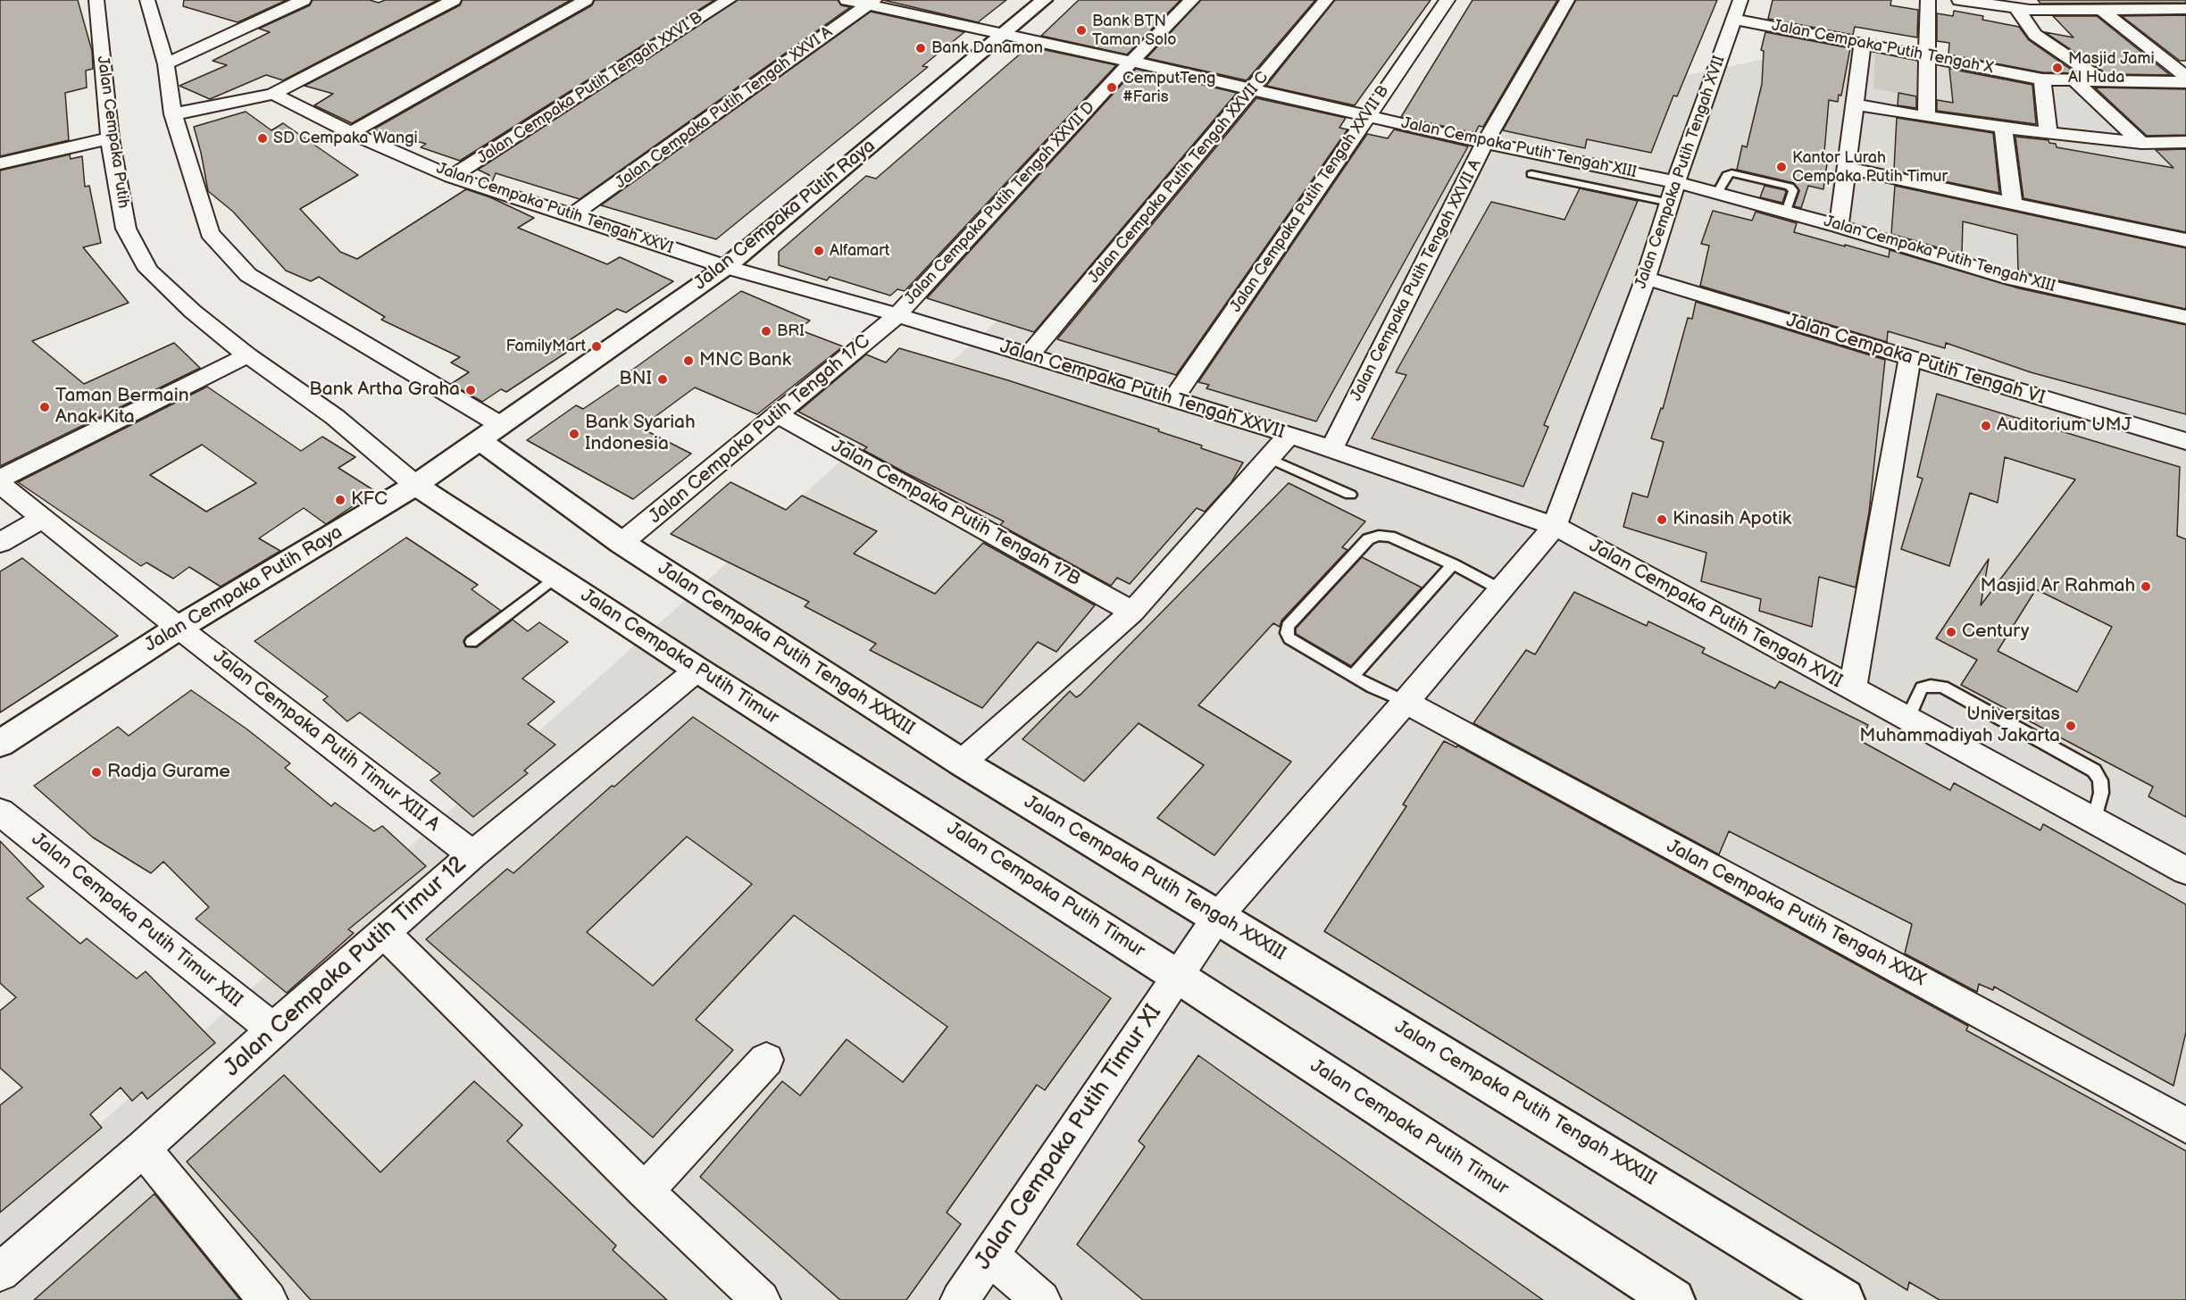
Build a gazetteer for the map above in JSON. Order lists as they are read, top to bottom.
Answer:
{
  "streets": {
    "street": [
      "Jalan Cempaka Putih Tengah X",
      "Jalan Cempaka Putih Tengah XXVI B",
      "Jalan Cempaka Putih Tengah XXVI A",
      "Jalan Cempaka Putih",
      "Jalan Cempaka Putih Tengah XIII",
      "Jalan Cempaka Putih Tengah XVII",
      "Jalan Cempaka Putih Tengah XXVII C",
      "Jalan Cempaka Putih Tengah XXVII B",
      "Jalan Cempaka Putih Tengah XXVII D",
      "Jalan Cempaka Putih Tengah XXVI",
      "Jalan Cempaka Putih Raya",
      "Jalan Cempaka Putih Tengah XXVII A",
      "Jalan Cempaka Putih Tengah VI",
      "Jalan Cempaka Putih Tengah XXVII",
      "Jalan Cempaka Putih Tengah 17C",
      "Jalan Cempaka Putih Tengah 17B",
      "Jalan Cempaka Putih Tengah XXXIII",
      "Jalan Cempaka Putih Timur",
      "Jalan Cempaka Putih Timur XIII A",
      "Jalan Cempaka Putih Tengah XXIX",
      "Jalan Cempaka Putih Timur XIII",
      "Jalan Cempaka Putih Timur 12",
      "Jalan Cempaka Putih Timur XI"
    ]
  },
  "crossings": [
    ["Jalan Cempaka Putih Tengah X", "Jalan Cempaka Putih Tengah XVII"],
    ["Jalan Cempaka Putih Tengah XXVI B", "Jalan Cempaka Putih Tengah XXVI"],
    ["Jalan Cempaka Putih Tengah XXVI A", "Jalan Cempaka Putih Tengah XIII"],
    ["Jalan Cempaka Putih Tengah XXVI A", "Jalan Cempaka Putih Tengah XXVI"],
    ["Jalan Cempaka Putih", "Jalan Cempaka Putih Raya"],
    ["Jalan Cempaka Putih", "Jalan Cempaka Putih Timur"],
    ["Jalan Cempaka Putih Tengah XIII", "Jalan Cempaka Putih Tengah XVII"],
    ["Jalan Cempaka Putih Tengah XIII", "Jalan Cempaka Putih Tengah XXVII C"],
    ["Jalan Cempaka Putih Tengah XIII", "Jalan Cempaka Putih Tengah XXVII B"],
    ["Jalan Cempaka Putih Tengah XIII", "Jalan Cempaka Putih Tengah XXVII D"],
    ["Jalan Cempaka Putih Tengah XIII", "Jalan Cempaka Putih Raya"],
    ["Jalan Cempaka Putih Tengah XIII", "Jalan Cempaka Putih Tengah XXVII A"],
    ["Jalan Cempaka Putih Tengah XVII", "Jalan Cempaka Putih Tengah VI"],
    ["Jalan Cempaka Putih Tengah XVII", "Jalan Cempaka Putih Tengah XXVII"],
    ["Jalan Cempaka Putih Tengah XVII", "Jalan Cempaka Putih Tengah XXXIII"],
    ["Jalan Cempaka Putih Tengah XVII", "Jalan Cempaka Putih Timur"],
    ["Jalan Cempaka Putih Tengah XVII", "Jalan Cempaka Putih Tengah XXIX"],
    ["Jalan Cempaka Putih Tengah XVII", "Jalan Cempaka Putih Timur XI"],
    ["Jalan Cempaka Putih Tengah XXVII C", "Jalan Cempaka Putih Tengah XXVII"],
    ["Jalan Cempaka Putih Tengah XXVII B", "Jalan Cempaka Putih Tengah XXVII"],
    ["Jalan Cempaka Putih Tengah XXVII D", "Jalan Cempaka Putih Tengah XXVII"],
    ["Jalan Cempaka Putih Tengah XXVII D", "Jalan Cempaka Putih Tengah 17C"],
    ["Jalan Cempaka Putih Tengah XXVI", "Jalan Cempaka Putih Raya"],
    ["Jalan Cempaka Putih Tengah XXVI", "Jalan Cempaka Putih Tengah XXVII"],
    ["Jalan Cempaka Putih Raya", "Jalan Cempaka Putih Tengah XXVII"],
    ["Jalan Cempaka Putih Raya", "Jalan Cempaka Putih Tengah XXXIII"],
    ["Jalan Cempaka Putih Raya", "Jalan Cempaka Putih Timur"],
    ["Jalan Cempaka Putih Raya", "Jalan Cempaka Putih Timur XIII A"],
    ["Jalan Cempaka Putih Tengah XXVII A", "Jalan Cempaka Putih Tengah XXVII"],
    ["Jalan Cempaka Putih Tengah XXVII", "Jalan Cempaka Putih Tengah 17C"],
    ["Jalan Cempaka Putih Tengah 17C", "Jalan Cempaka Putih Tengah 17B"],
    ["Jalan Cempaka Putih Tengah 17C", "Jalan Cempaka Putih Tengah XXXIII"],
    ["Jalan Cempaka Putih Timur", "Jalan Cempaka Putih Timur 12"],
    ["Jalan Cempaka Putih Timur", "Jalan Cempaka Putih Timur XI"],
    ["Jalan Cempaka Putih Timur XIII A", "Jalan Cempaka Putih Timur 12"],
    ["Jalan Cempaka Putih Timur XIII", "Jalan Cempaka Putih Timur 12"]
  ],
  "places": [
    "Bank BTN Taman Solo",
    "Bank Danamon",
    "Masjid Jami Al Huda",
    "CemputTeng #Faris",
    "SD Cempaka Wangi",
    "Kantor Lurah Cempaka Putih Timur",
    "Alfamart",
    "BRI",
    "FamilyMart",
    "MNC Bank",
    "BNI",
    "Bank Artha Graha",
    "Taman Bermain Anak Kita",
    "Auditorium UMJ",
    "Bank Syariah Indonesia",
    "KFC",
    "Kinasih Apotik",
    "Masjid Ar Rahmah",
    "Century",
    "Universitas Muhammadiyah Jakarta",
    "Radja Gurame"
  ]
}
